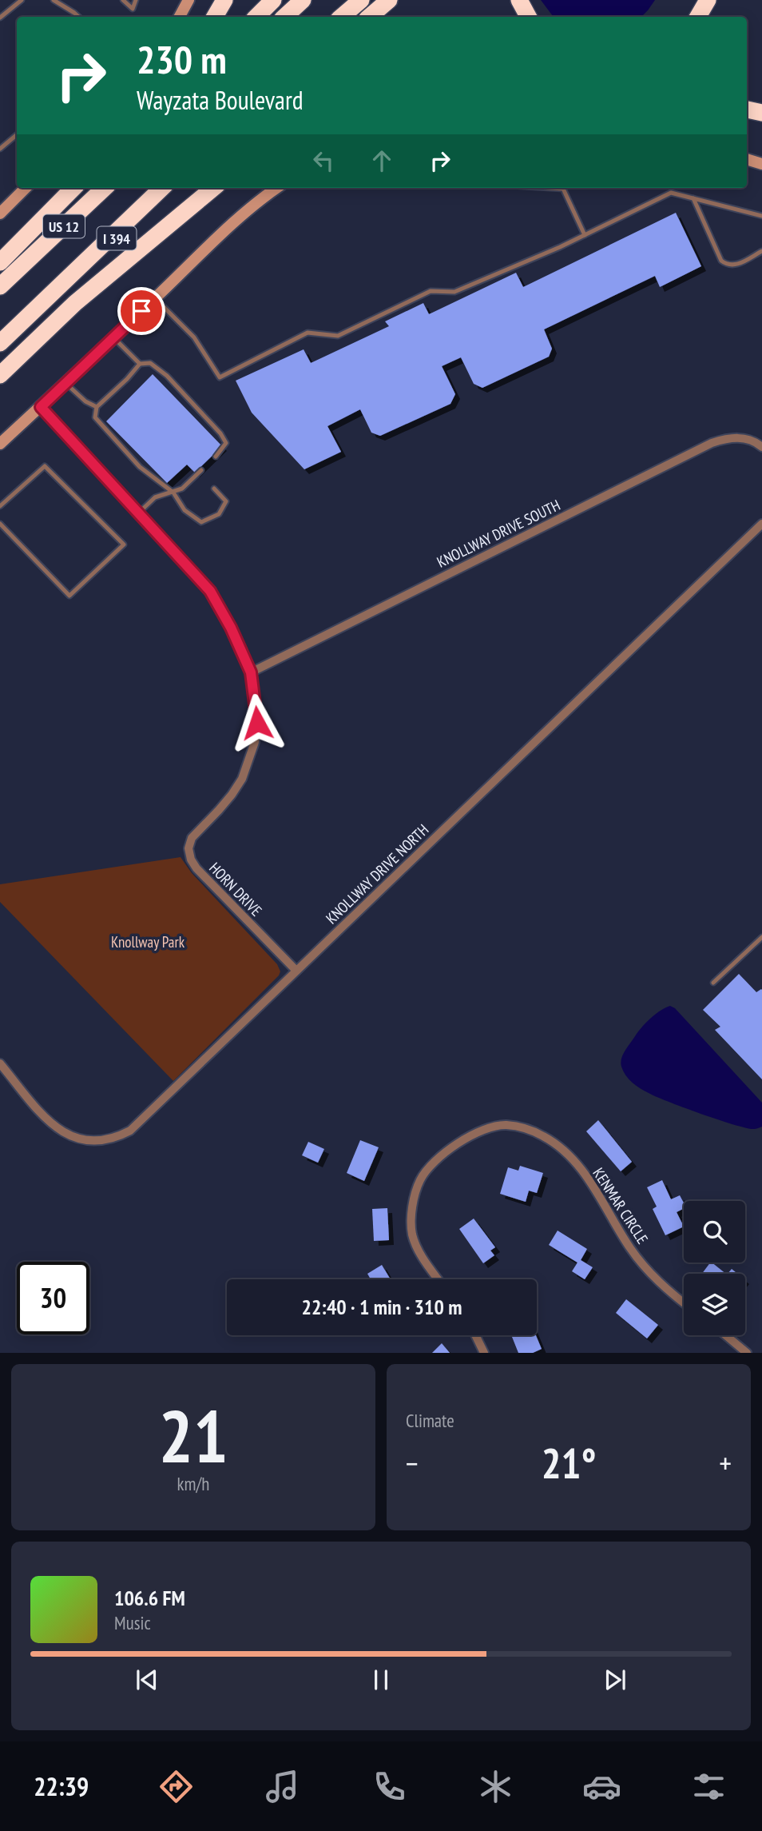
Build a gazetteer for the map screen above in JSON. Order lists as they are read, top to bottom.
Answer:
{
  "streets": {
    "highway": ["US 12", "I 394"],
    "street": [
      "KNOLLWAY DRIVE SOUTH",
      "KNOLLWAY DRIVE NORTH",
      "HORN DRIVE",
      "KENMAR CIRCLE"
    ]
  },
  "crossings": [
    ["US 12", "I 394"],
    ["KNOLLWAY DRIVE SOUTH", "HORN DRIVE"],
    ["KNOLLWAY DRIVE NORTH", "HORN DRIVE"]
  ],
  "parks": ["Knollway Park"],
  "page": {
    "turn": ["230 m", "Wayzata Boulevard"],
    "limit": "30",
    "trip": "22:40 · 1 min · 310 m",
    "tile": [
      ["21", "km/h"],
      "Climate"
    ],
    "heat": ["−", "21°", "+"],
    "song": ["106.6 FM", "Music"],
    "tabs": "22:39"
  }
}
